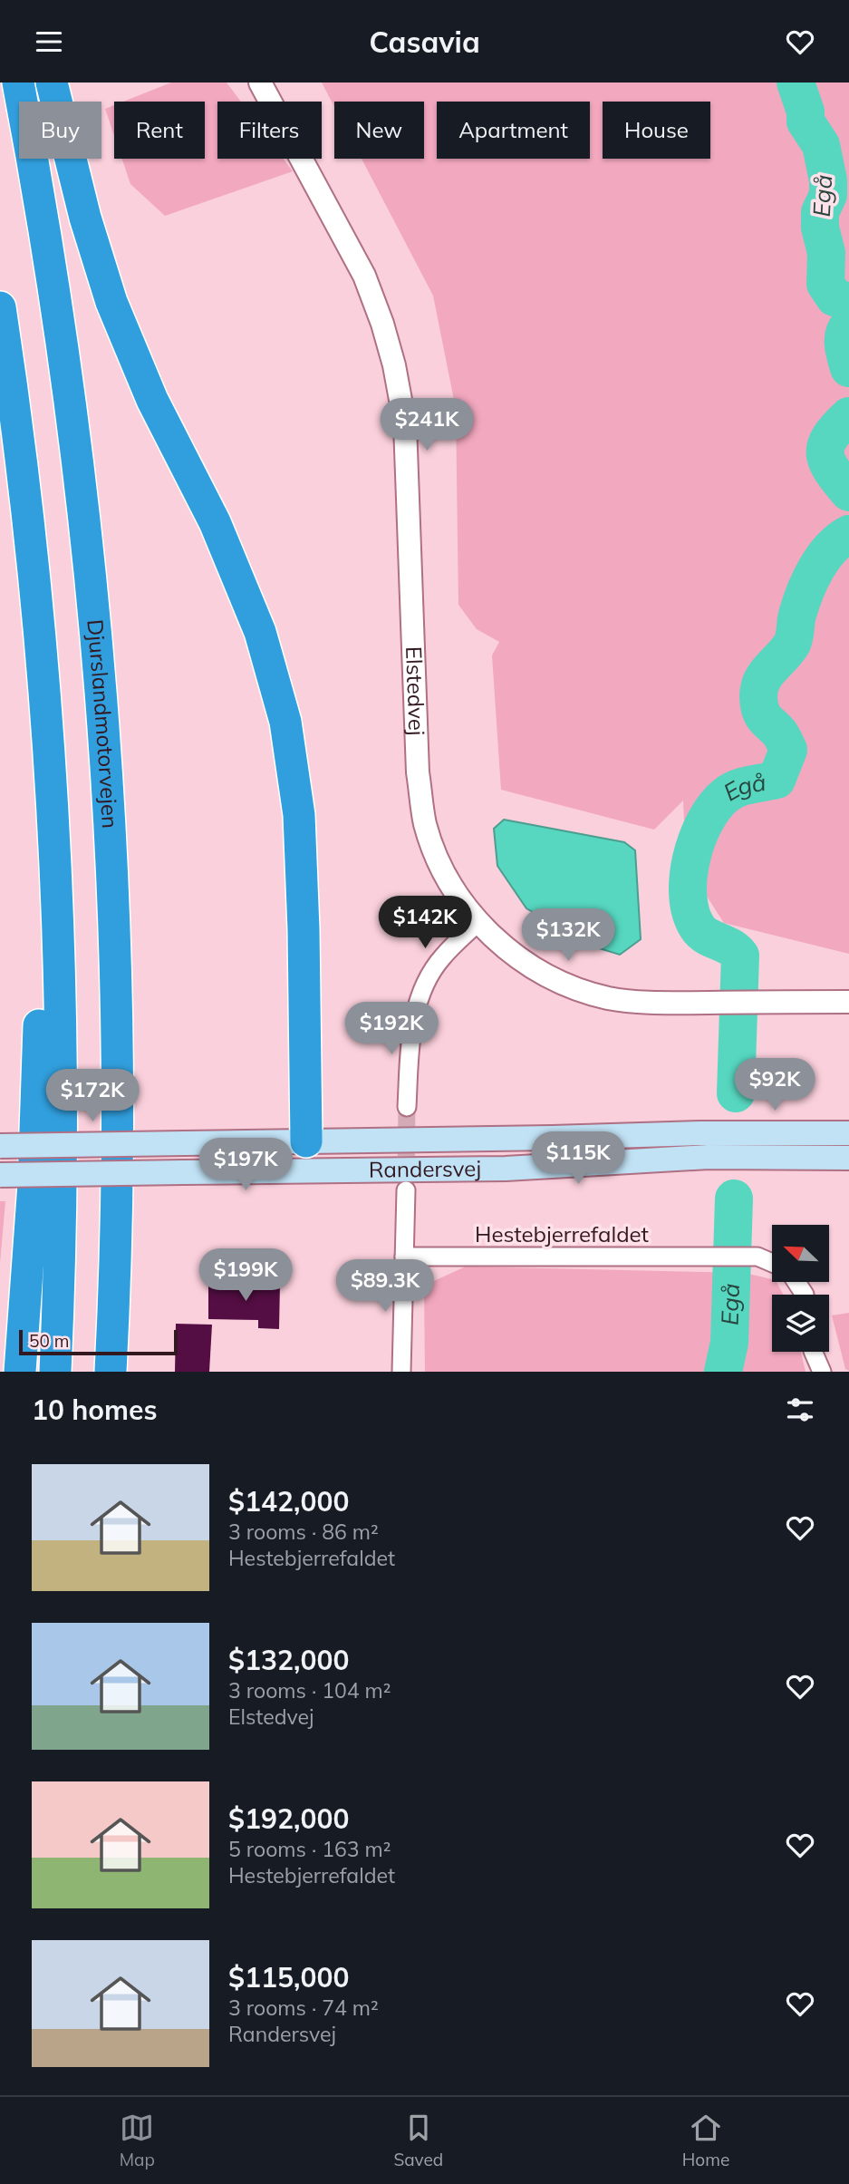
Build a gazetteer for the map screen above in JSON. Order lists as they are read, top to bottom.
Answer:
{
  "streets": {
    "highway": ["Djurslandmotorvejen"],
    "main road": ["Randersvej"],
    "street": ["Elstedvej", "Hestebjerrefaldet"]
  },
  "water": ["Egå"],
  "scale_bar": "50 m",
  "north": "top left",
  "page": {
    "header": "Casavia",
    "chip": [
      "Buy",
      "Rent",
      "Filters",
      "New",
      "Apartment",
      "House"
    ],
    "price": [
      "$241K",
      "$142K",
      "$132K",
      "$192K",
      "$92K",
      "$172K",
      "$115K",
      "$197K",
      "$199K",
      "$89.3K"
    ],
    "scale": "50 m",
    "heading": "10 homes",
    "list": [
      {
        "name": "$142,000",
        "note": "3 rooms · 86 m² · Hestebjerrefaldet"
      },
      {
        "name": "$132,000",
        "note": "3 rooms · 104 m² · Elstedvej"
      },
      {
        "name": "$192,000",
        "note": "5 rooms · 163 m² · Hestebjerrefaldet"
      },
      {
        "name": "$115,000",
        "note": "3 rooms · 74 m² · Randersvej"
      }
    ],
    "tabs": ["Map", "Saved", "Home"]
  }
}
